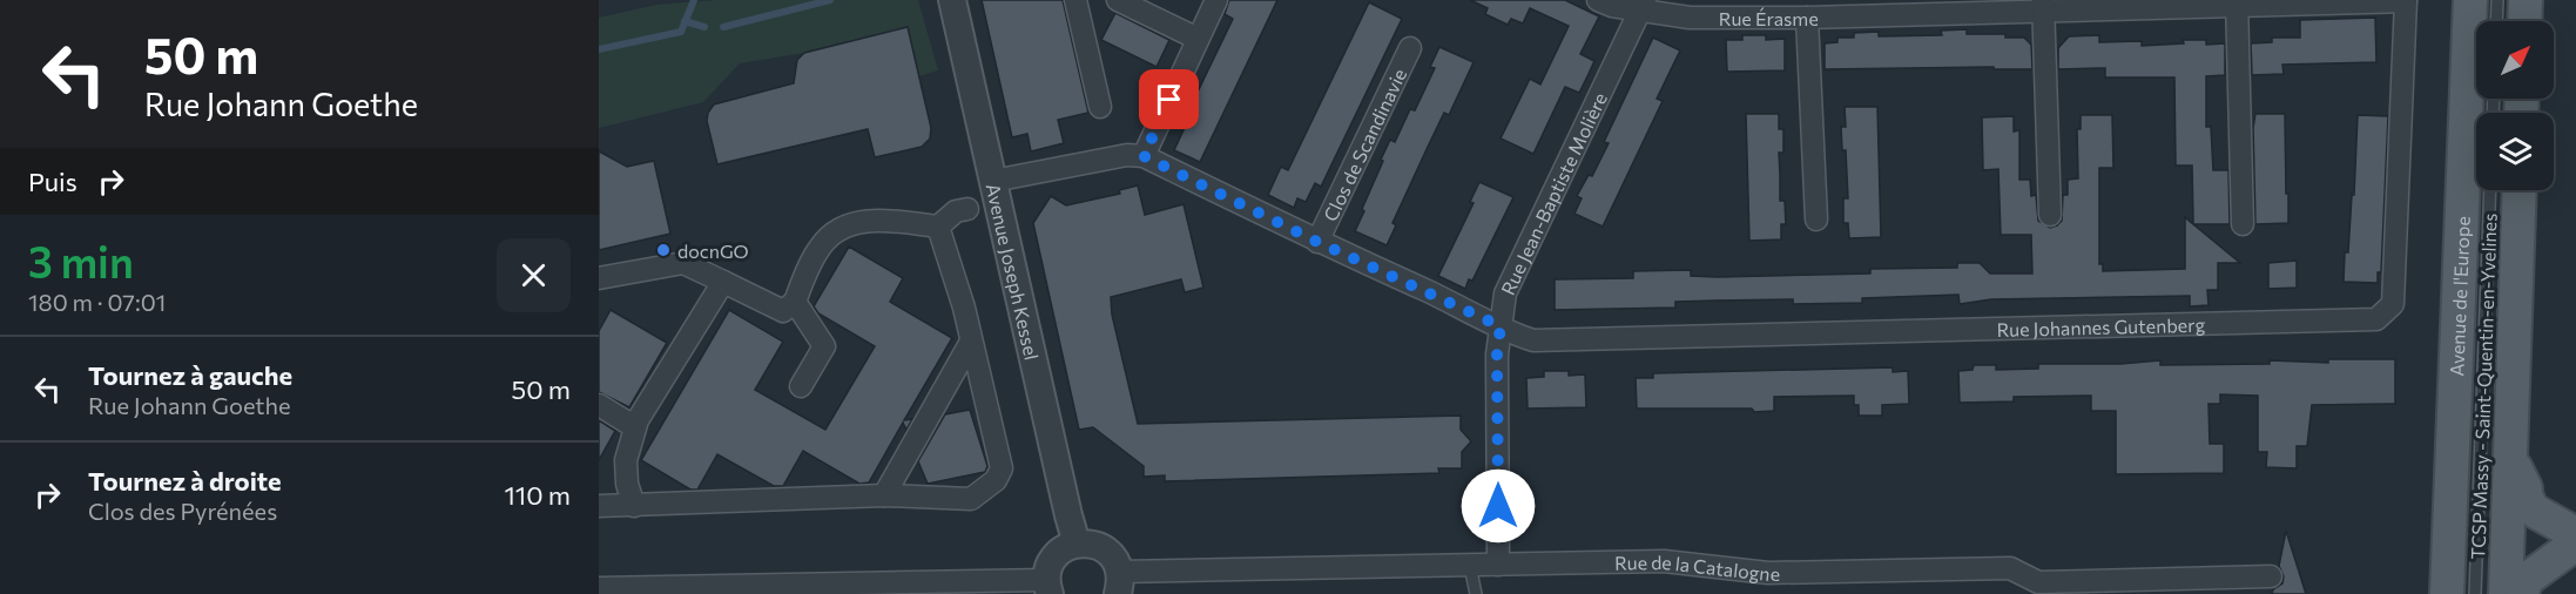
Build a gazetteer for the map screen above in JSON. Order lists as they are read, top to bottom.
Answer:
{
  "streets": {
    "main road": ["Avenue de l'Europe"],
    "street": [
      "Rue Érasme",
      "Clos de Scandinavie",
      "Rue Jean-Baptiste Molière",
      "Avenue Joseph Kessel",
      "Rue Johannes Gutenberg",
      "Rue de la Catalogne"
    ],
    "lane": ["TCSP Massy - Saint-Quentin-en-Yvelines"]
  },
  "crossings": [
    ["Rue Érasme", "Rue Jean-Baptiste Molière"],
    ["Rue Érasme", "Rue Johannes Gutenberg"],
    ["Clos de Scandinavie", "Rue Johannes Gutenberg"],
    ["Rue Jean-Baptiste Molière", "Rue Johannes Gutenberg"],
    ["Rue Jean-Baptiste Molière", "Rue de la Catalogne"]
  ],
  "places": ["docnGO"],
  "north": "top right",
  "page": {
    "turn": ["50 m", "Rue Johann Goethe"],
    "then": "Puis",
    "heading": ["3 min", "180 m · 07:01"],
    "list": [
      {
        "name": "Tournez à gauche",
        "note": "Rue Johann Goethe",
        "value": "50 m"
      },
      {
        "name": "Tournez à droite",
        "note": "Clos des Pyrénées",
        "value": "110 m"
      }
    ]
  }
}
